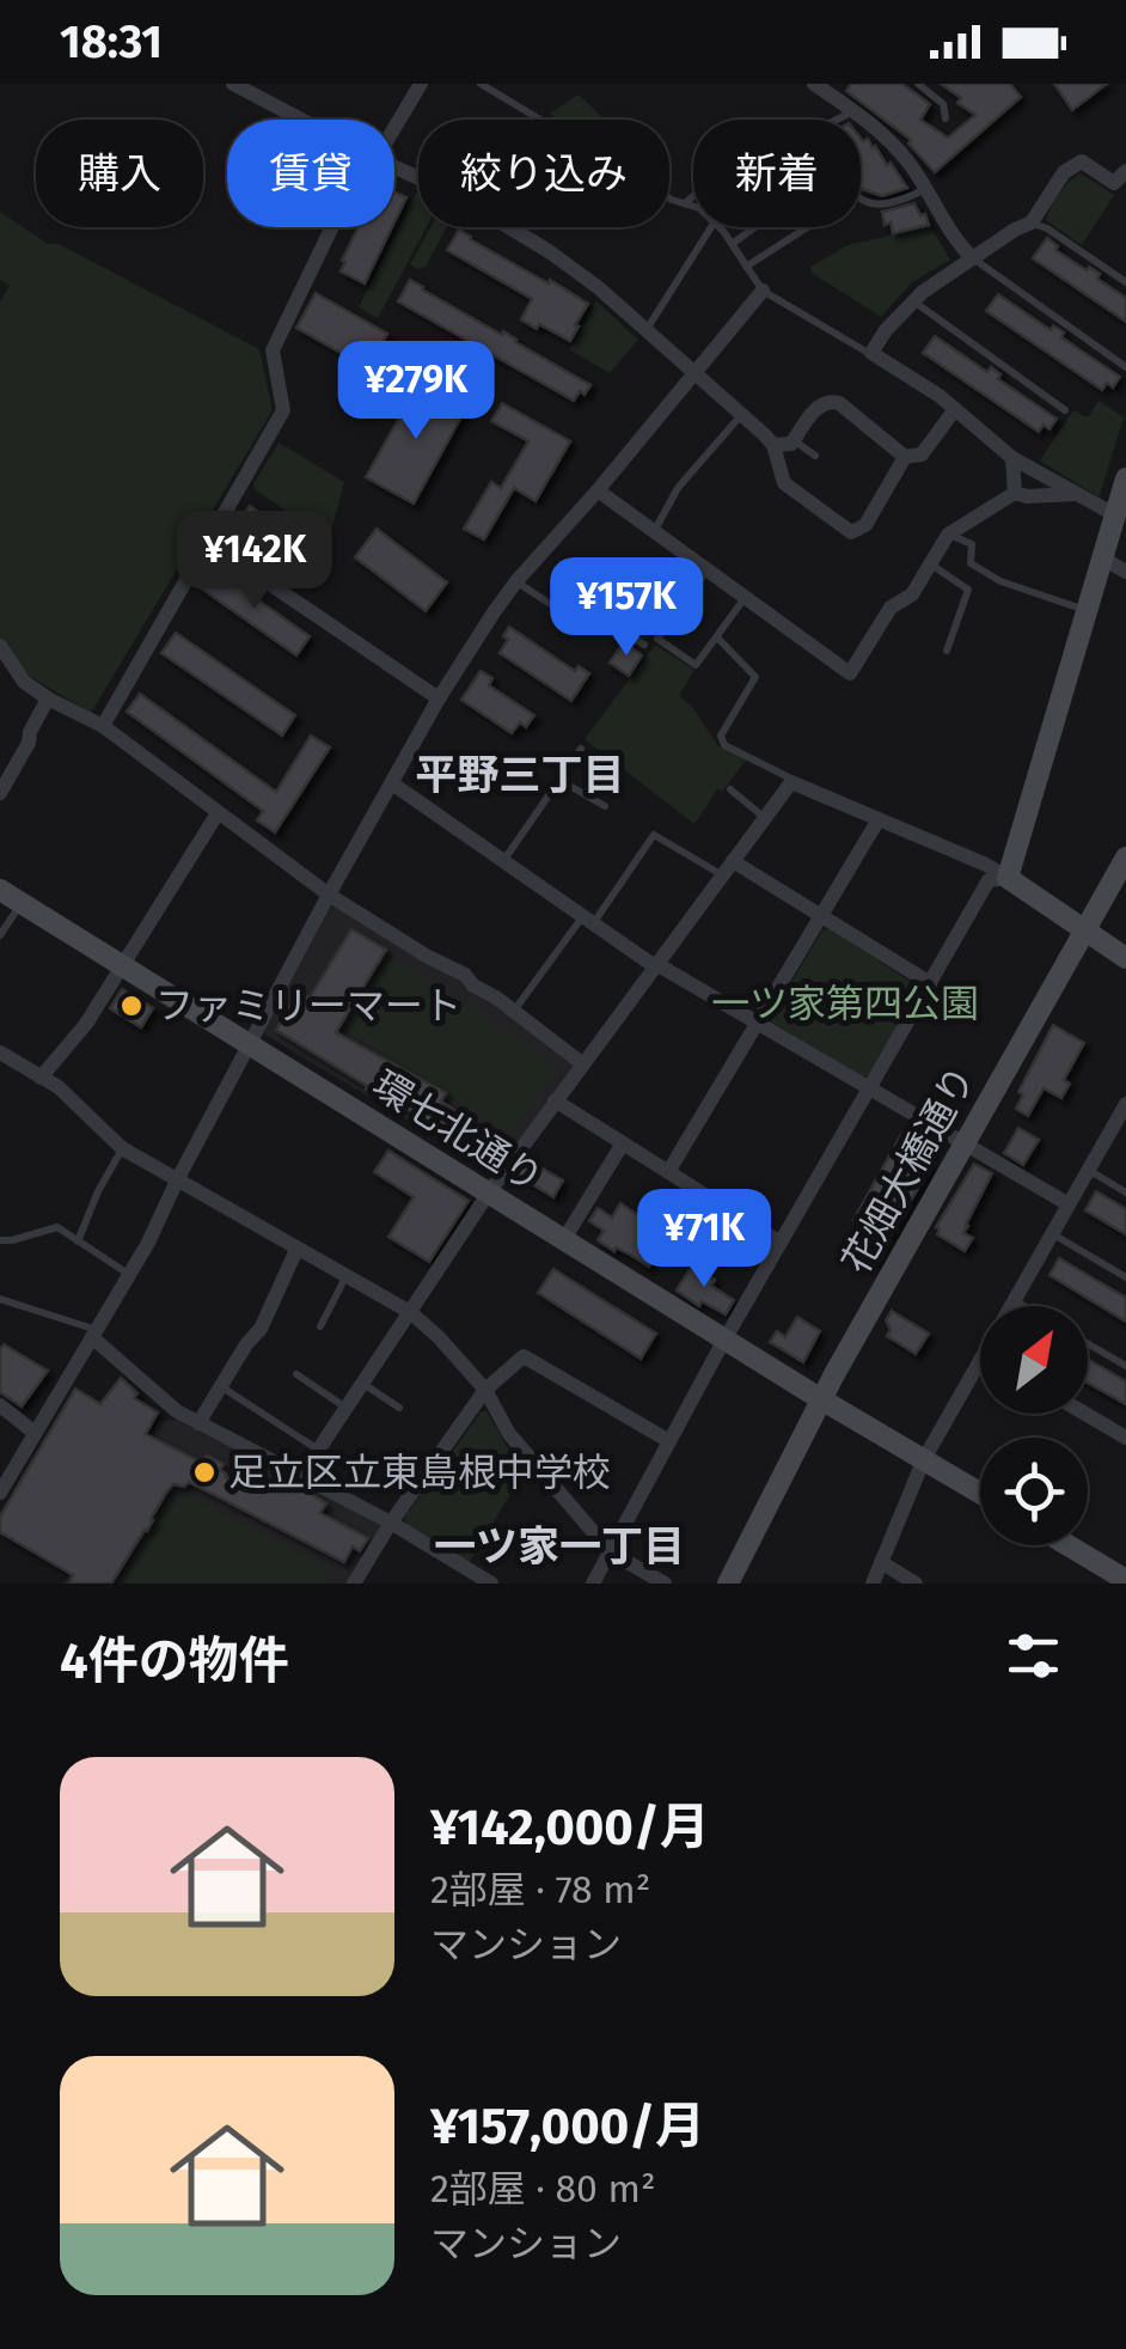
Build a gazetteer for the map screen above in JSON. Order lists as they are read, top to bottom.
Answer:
{
  "streets": {
    "street": ["環七北通り", "花畑大橋通り"]
  },
  "crossings": [
    ["環七北通り", "花畑大橋通り"]
  ],
  "districts": ["平野三丁目", "一ツ家一丁目"],
  "parks": ["一ツ家第四公園"],
  "places": ["ファミリーマート", "足立区立東島根中学校"],
  "north": "top right",
  "page": {
    "status": "18:31",
    "chip": [
      "購入",
      "賃貸",
      "絞り込み",
      "新着"
    ],
    "price": [
      "¥279K",
      "¥142K",
      "¥157K",
      "¥71K"
    ],
    "heading": "4件の物件",
    "list": [
      {
        "name": "¥142,000/月",
        "note": "2部屋 · 78 m² · マンション"
      },
      {
        "name": "¥157,000/月",
        "note": "2部屋 · 80 m² · マンション"
      }
    ]
  }
}
